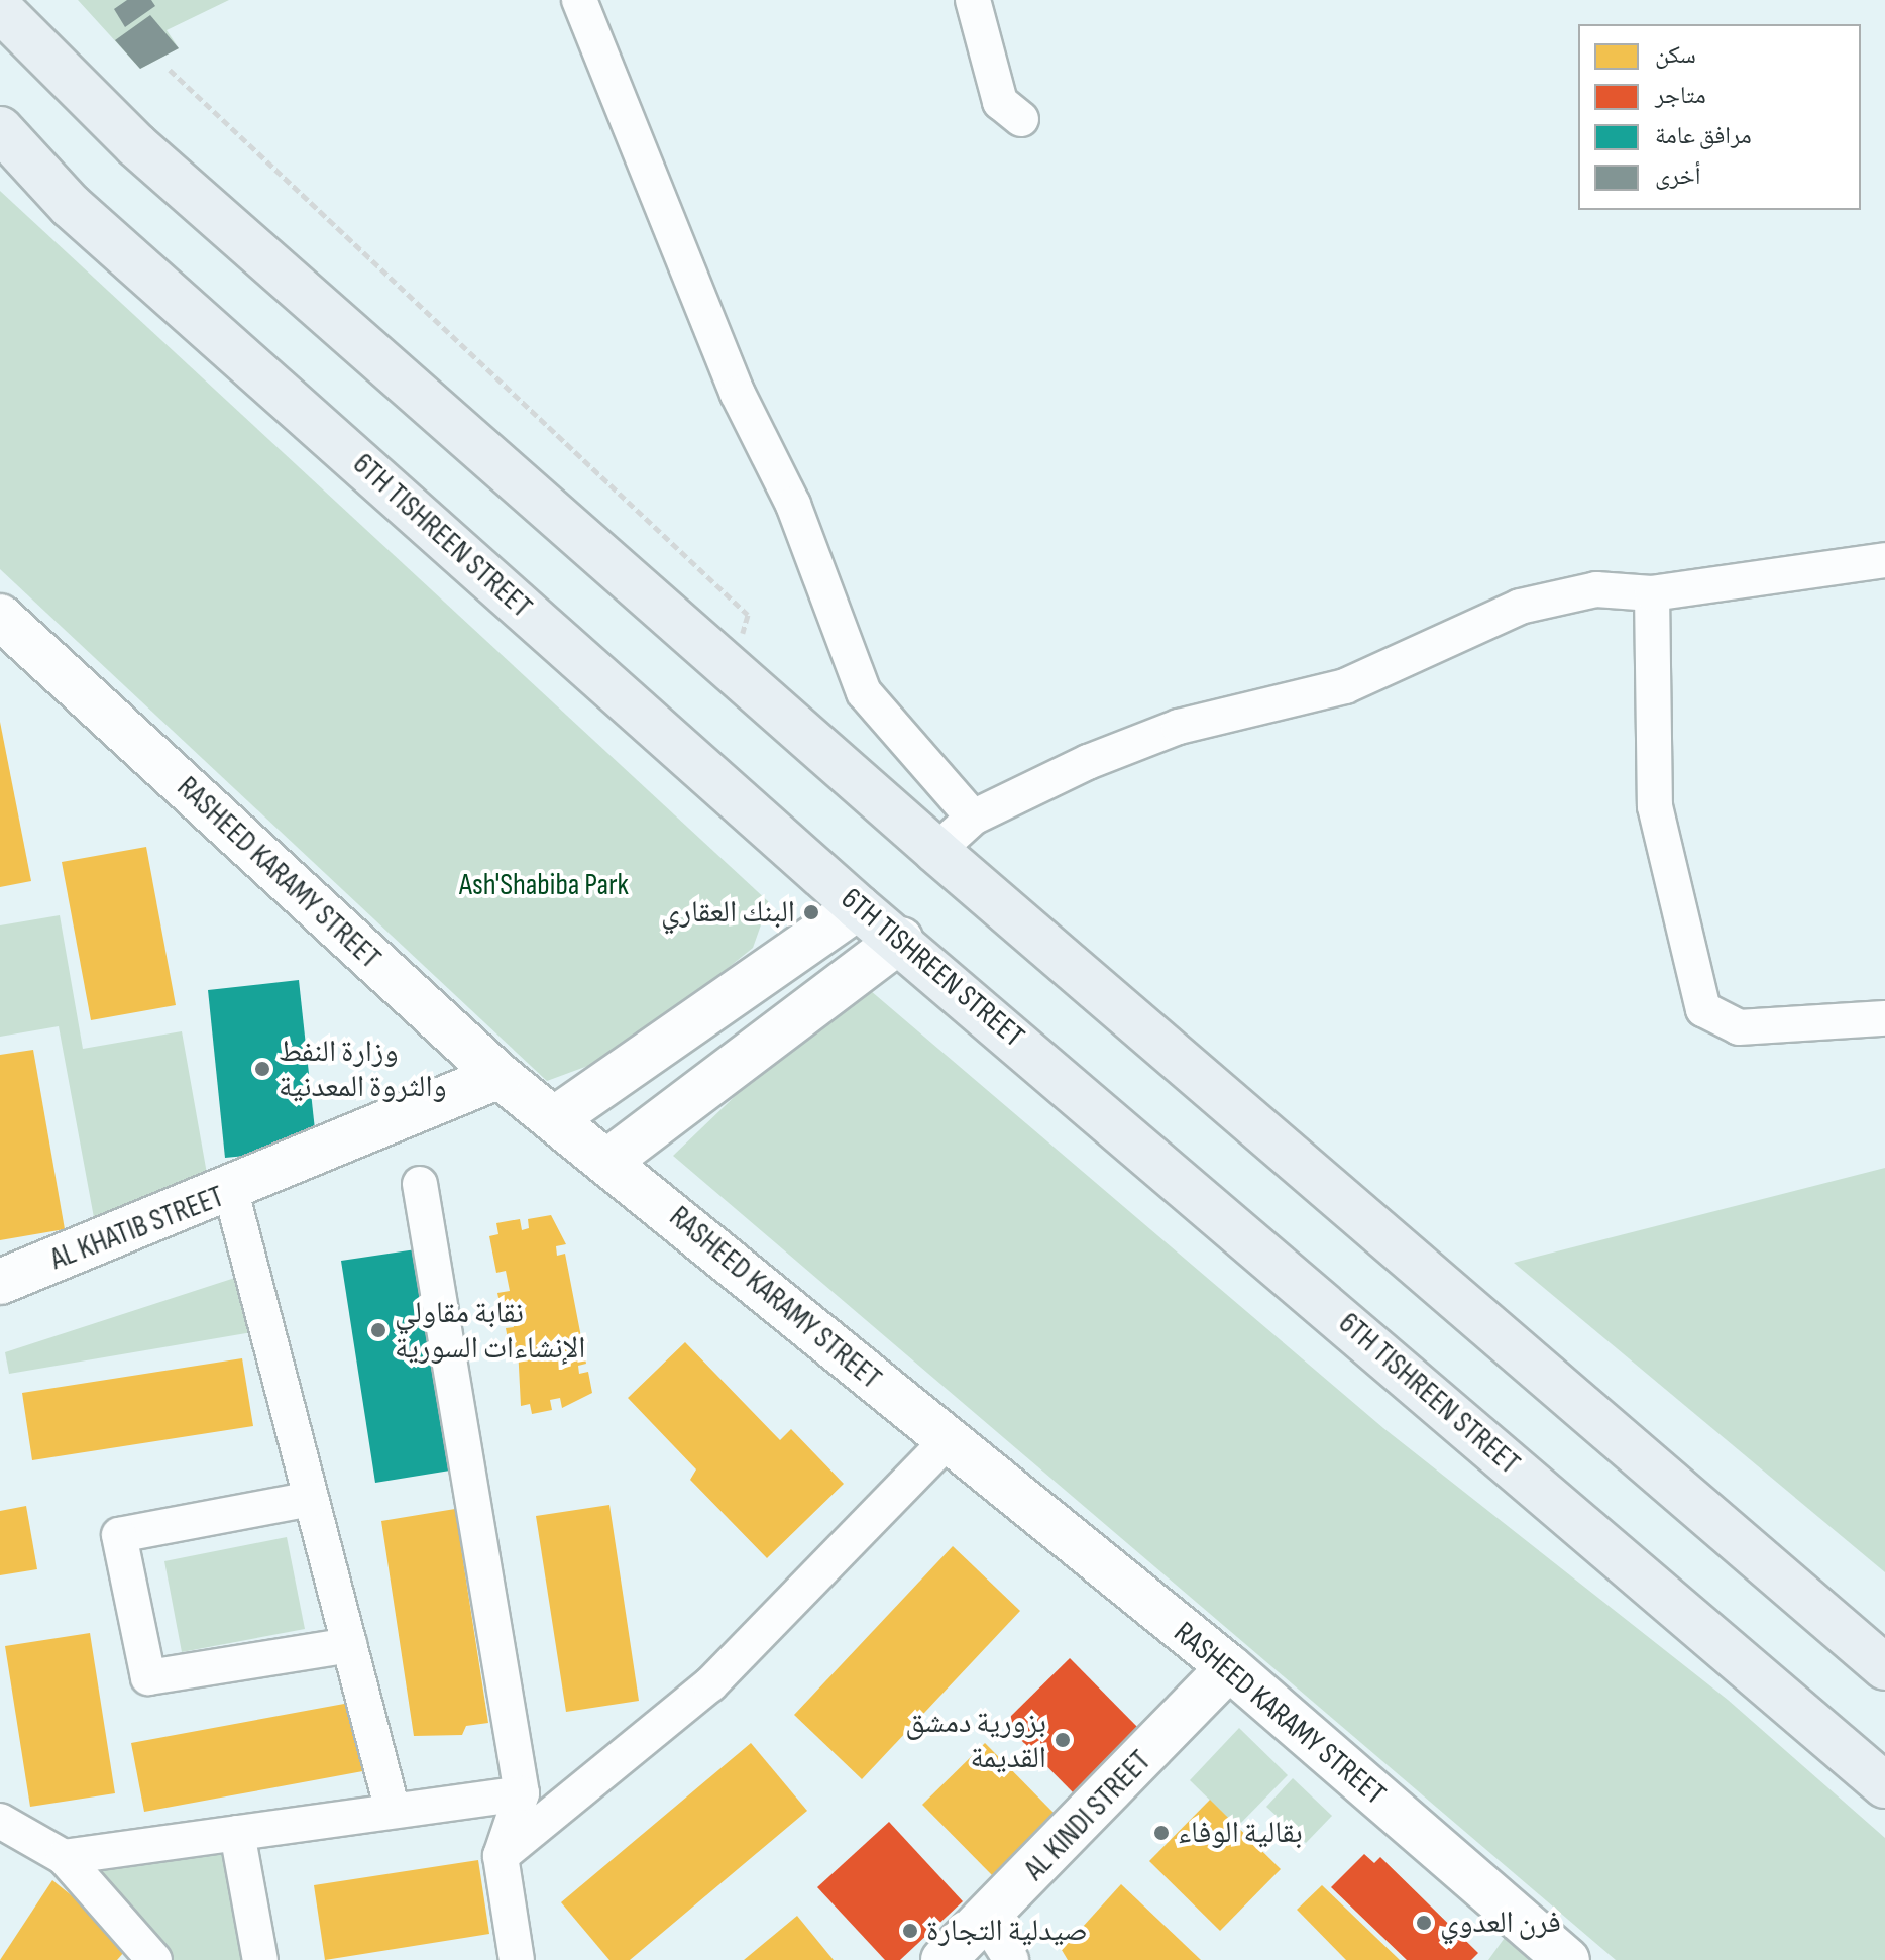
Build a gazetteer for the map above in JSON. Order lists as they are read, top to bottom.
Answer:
{
  "streets": {
    "highway": ["6TH TISHREEN STREET"],
    "main road": ["RASHEED KARAMY STREET", "AL KHATIB STREET", "AL KINDI STREET"]
  },
  "crossings": [
    ["RASHEED KARAMY STREET", "AL KHATIB STREET"],
    ["RASHEED KARAMY STREET", "AL KINDI STREET"]
  ],
  "parks": ["Ash'Shabiba Park"],
  "places": [
    "البنك العقاري",
    "وزارة النفط والثروة المعدنية",
    "نقابة مقاولي الإنشاءات السورية",
    "بزورية دمشق القديمة",
    "بقالية الوفاء",
    "فرن العدوي",
    "صيدلية التجارة"
  ],
  "legend": [
    "سكن",
    "متاجر",
    "مرافق عامة",
    "أخرى"
  ]
}
